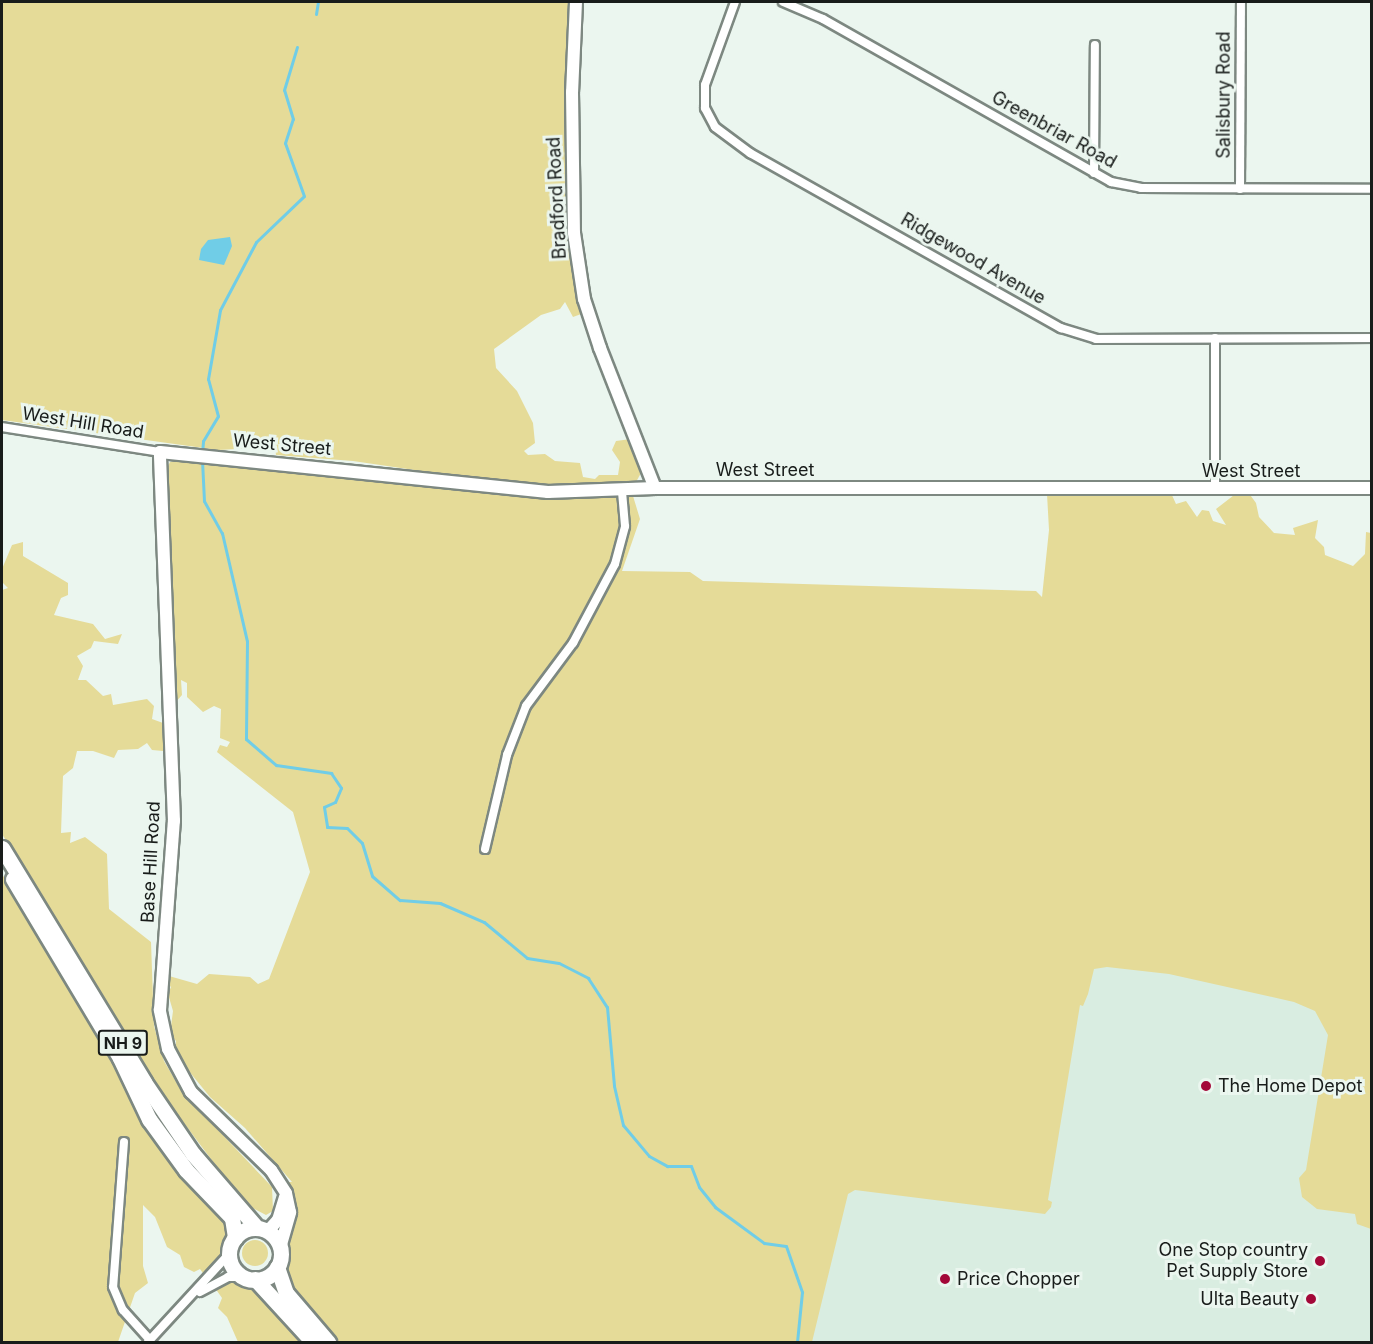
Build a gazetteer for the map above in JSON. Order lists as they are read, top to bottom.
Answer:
{
  "streets": {
    "highway": ["NH 9"],
    "street": [
      "Salisbury Road",
      "Greenbriar Road",
      "Bradford Road",
      "Ridgewood Avenue",
      "West Hill Road",
      "West Street",
      "Base Hill Road"
    ]
  },
  "crossings": [
    ["Salisbury Road", "Greenbriar Road"],
    ["Bradford Road", "West Street"],
    ["West Hill Road", "West Street"],
    ["West Hill Road", "Base Hill Road"],
    ["West Street", "Base Hill Road"]
  ],
  "places": [
    "The Home Depot",
    "One Stop country Pet Supply Store",
    "Price Chopper",
    "Ulta Beauty"
  ]
}
